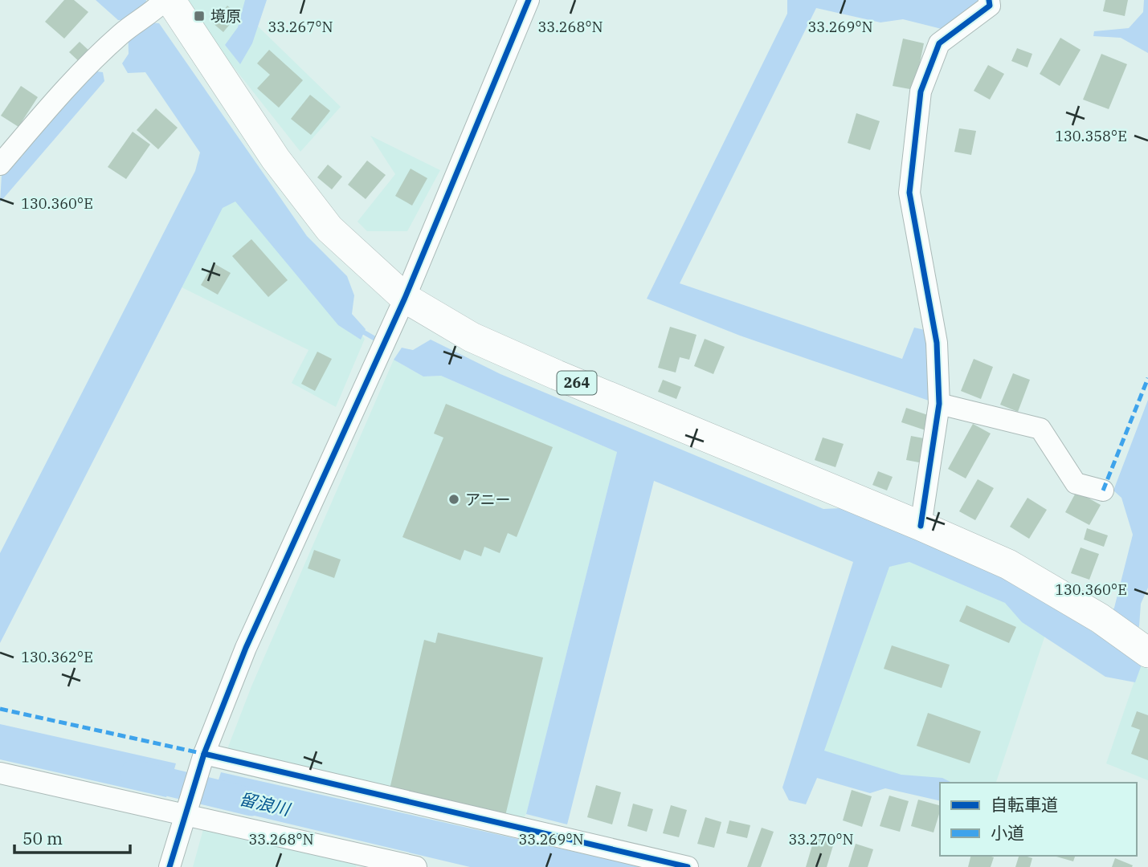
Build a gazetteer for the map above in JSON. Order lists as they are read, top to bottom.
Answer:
{
  "streets": {
    "highway": ["264"]
  },
  "water": ["留浪川"],
  "places": {
    "transit": ["境原"],
    "other": ["アニー"]
  },
  "legend": ["自転車道", "小道"],
  "scale_bar": "50 m",
  "coordinates": [
    "33.267°N",
    "33.268°N",
    "33.269°N",
    "130.358°E",
    "130.360°E",
    "130.362°E",
    "33.270°N"
  ]
}
